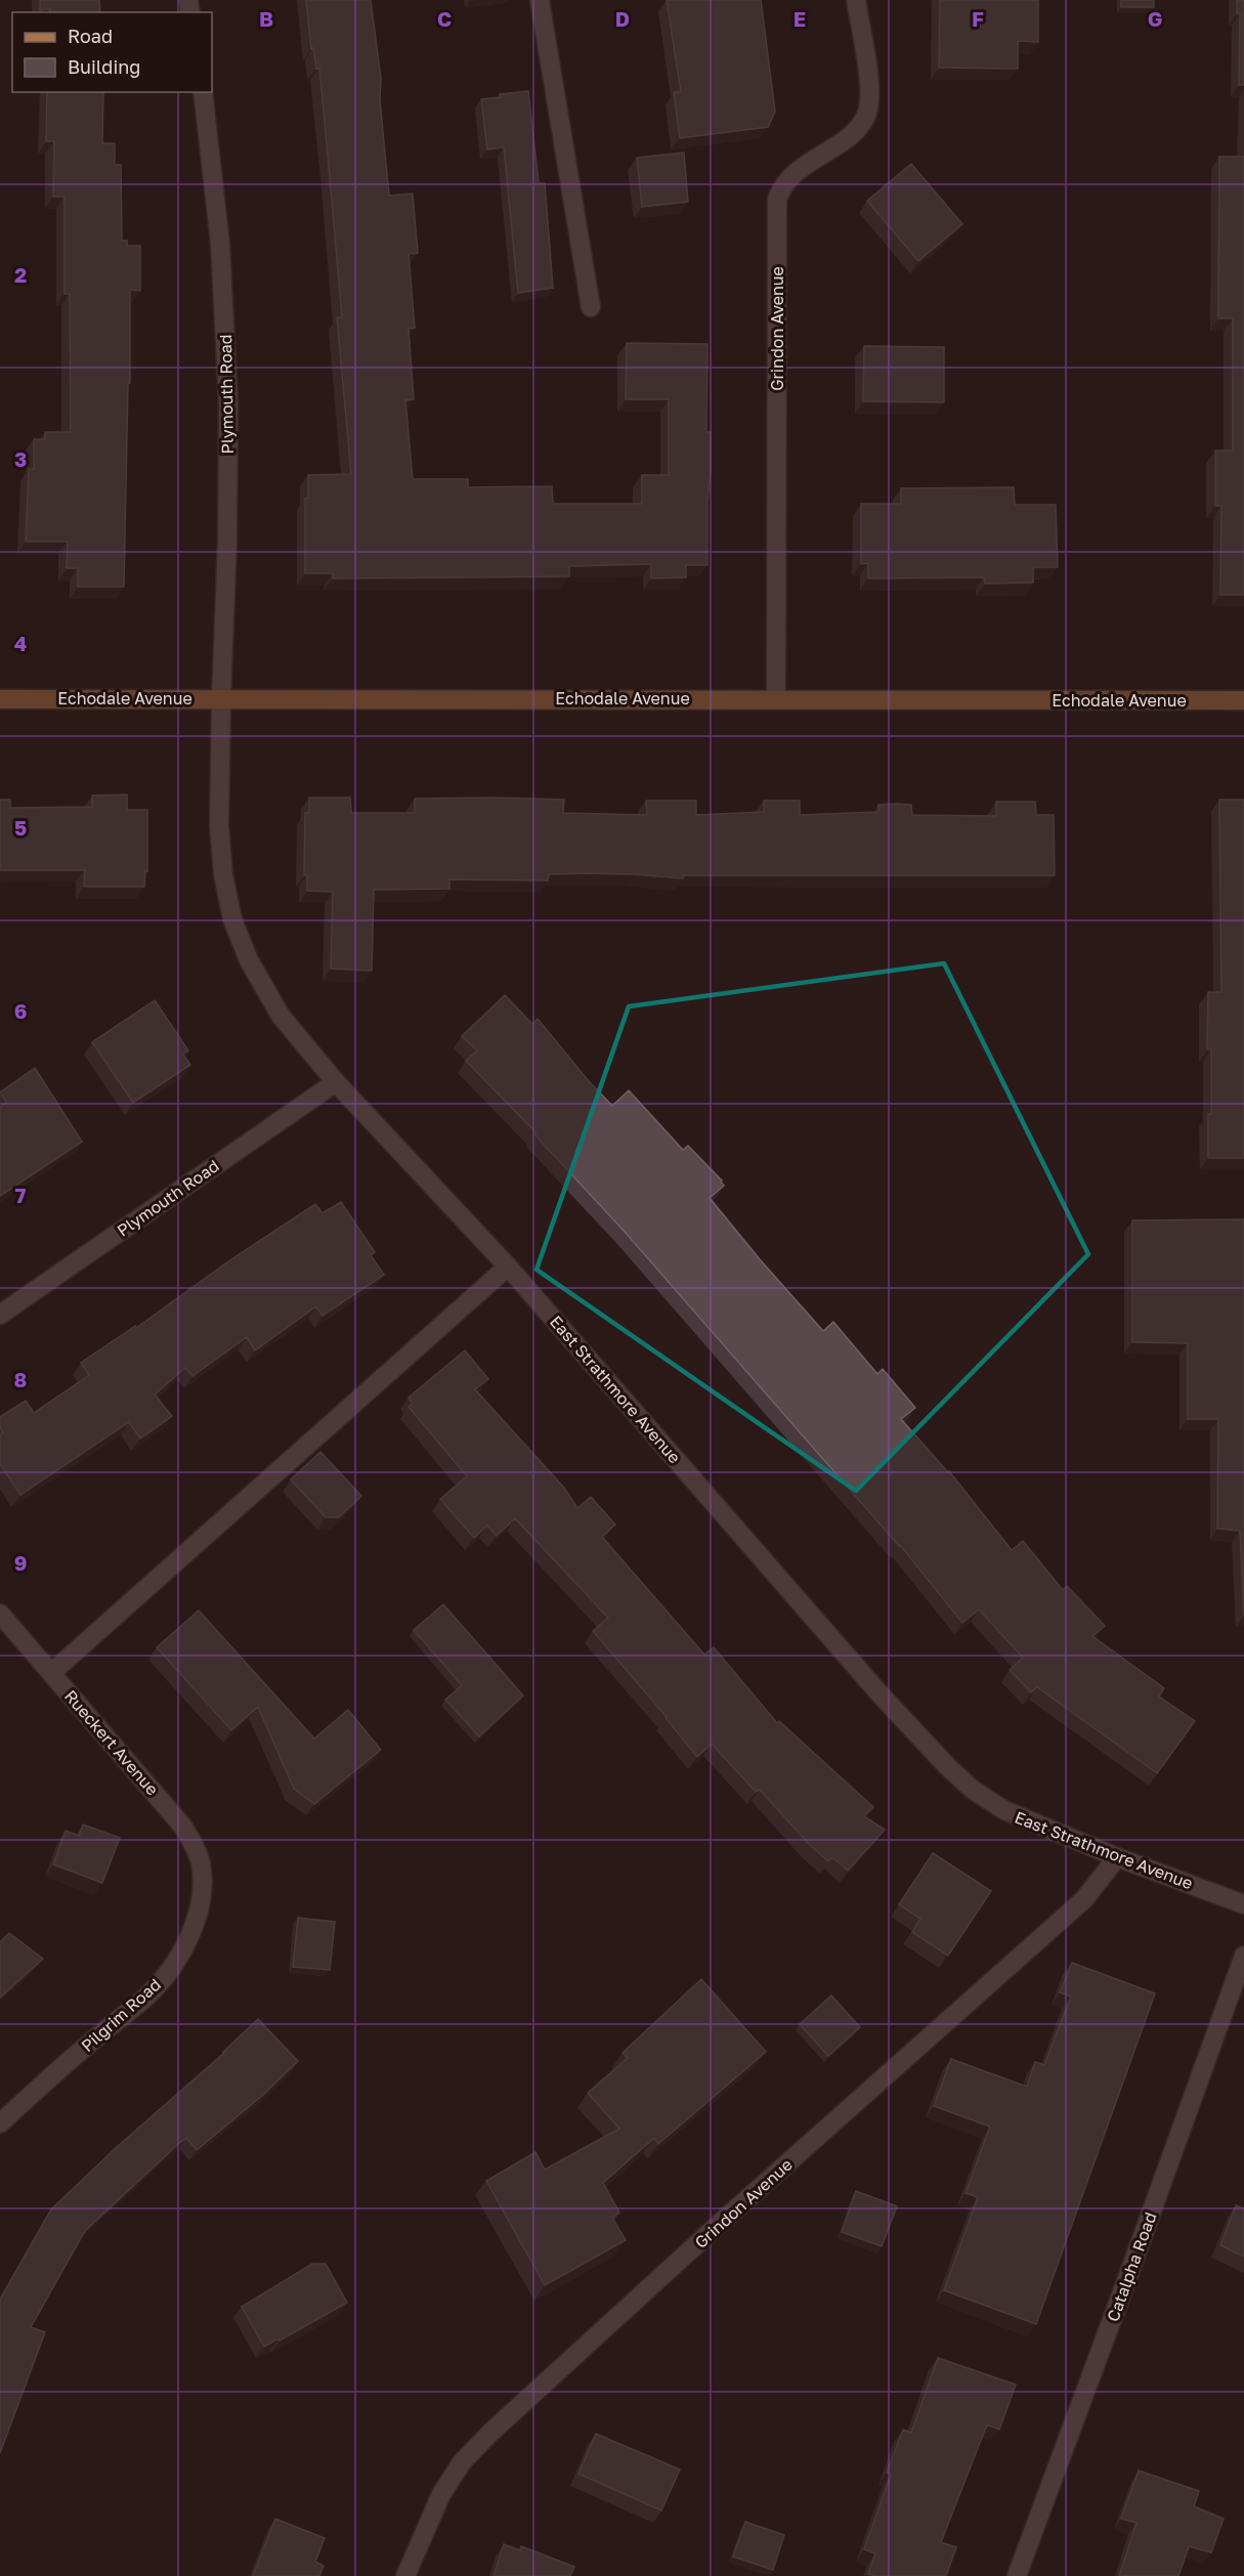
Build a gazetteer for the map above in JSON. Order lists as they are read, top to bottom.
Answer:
{
  "streets": {
    "main road": ["Echodale Avenue"],
    "street": [
      "Grindon Avenue",
      "Plymouth Road",
      "East Strathmore Avenue",
      "Rueckert Avenue",
      "Pilgrim Road",
      "Catalpha Road"
    ]
  },
  "crossings": [
    ["Grindon Avenue", "Echodale Avenue"],
    ["Grindon Avenue", "East Strathmore Avenue"],
    ["Plymouth Road", "Echodale Avenue"],
    ["Plymouth Road", "East Strathmore Avenue"],
    ["Echodale Avenue", "East Strathmore Avenue"],
    ["Rueckert Avenue", "Pilgrim Road"]
  ],
  "legend": ["Road", "Building"],
  "grid": {
    "columns": [
      "B",
      "C",
      "D",
      "E",
      "F",
      "G"
    ],
    "rows": [
      "2",
      "3",
      "4",
      "5",
      "6",
      "7",
      "8",
      "9"
    ]
  }
}
